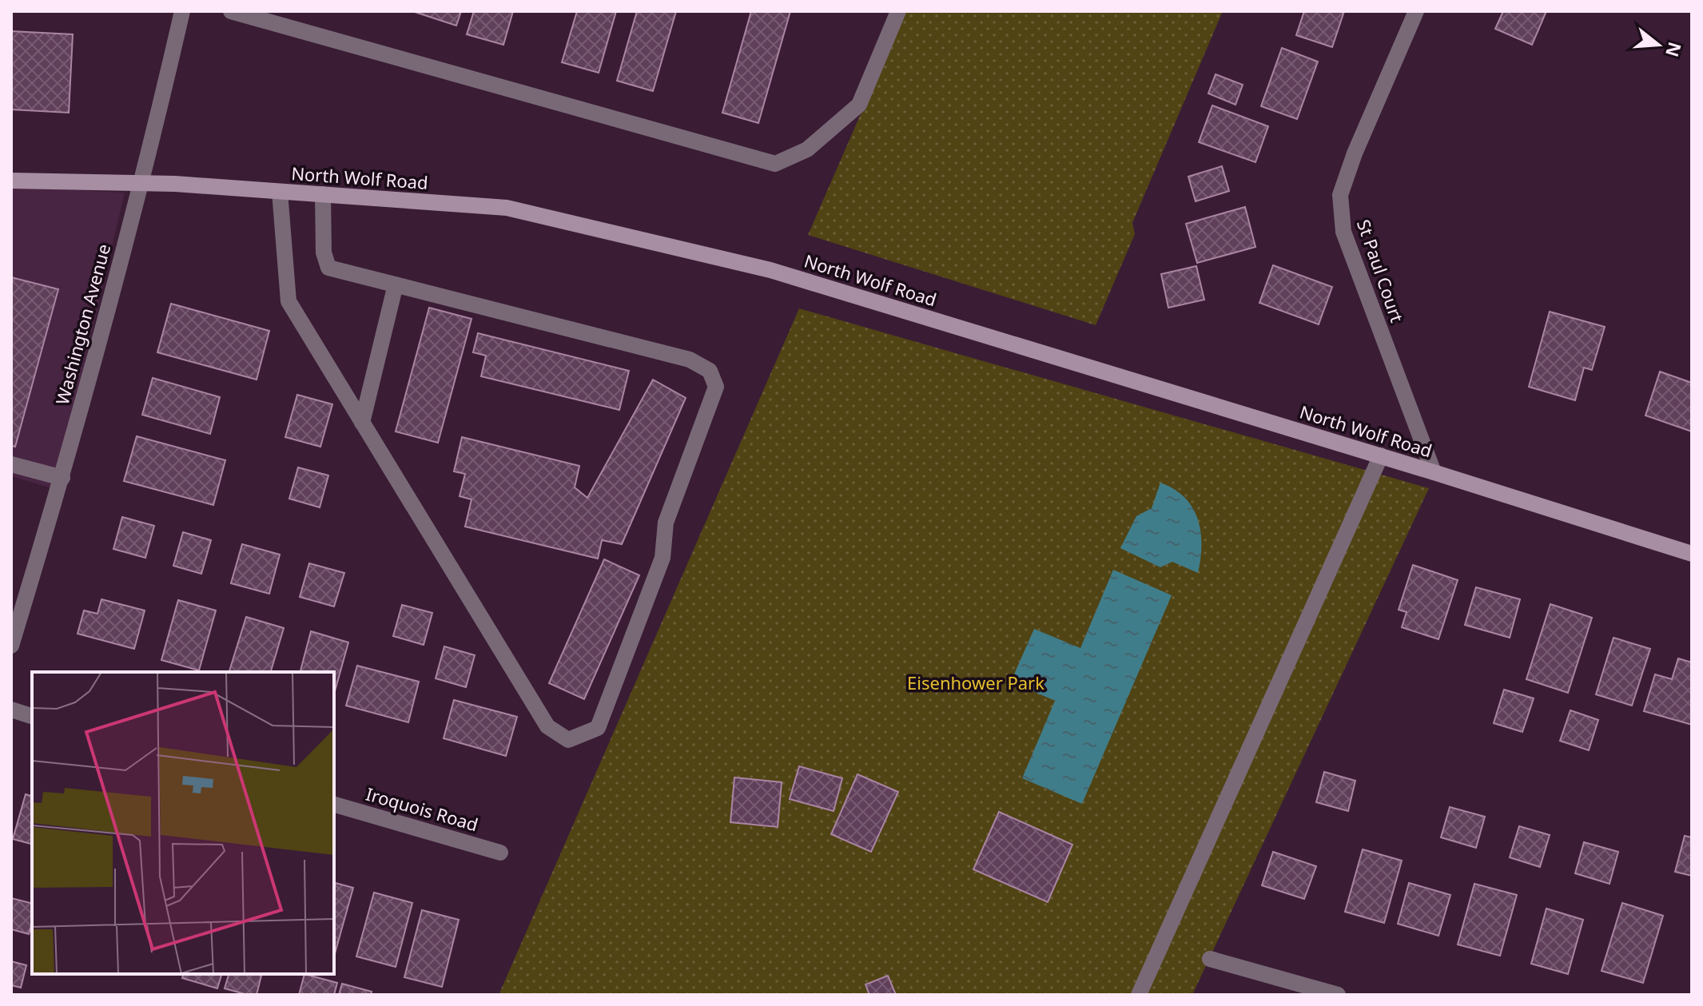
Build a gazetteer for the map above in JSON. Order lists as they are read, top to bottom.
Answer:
{
  "streets": {
    "main road": ["North Wolf Road"],
    "street": ["St Paul Court", "Washington Avenue", "Iroquois Road"]
  },
  "crossings": [
    ["North Wolf Road", "St Paul Court"],
    ["North Wolf Road", "Washington Avenue"]
  ],
  "parks": ["Eisenhower Park"],
  "north": "right"
}
